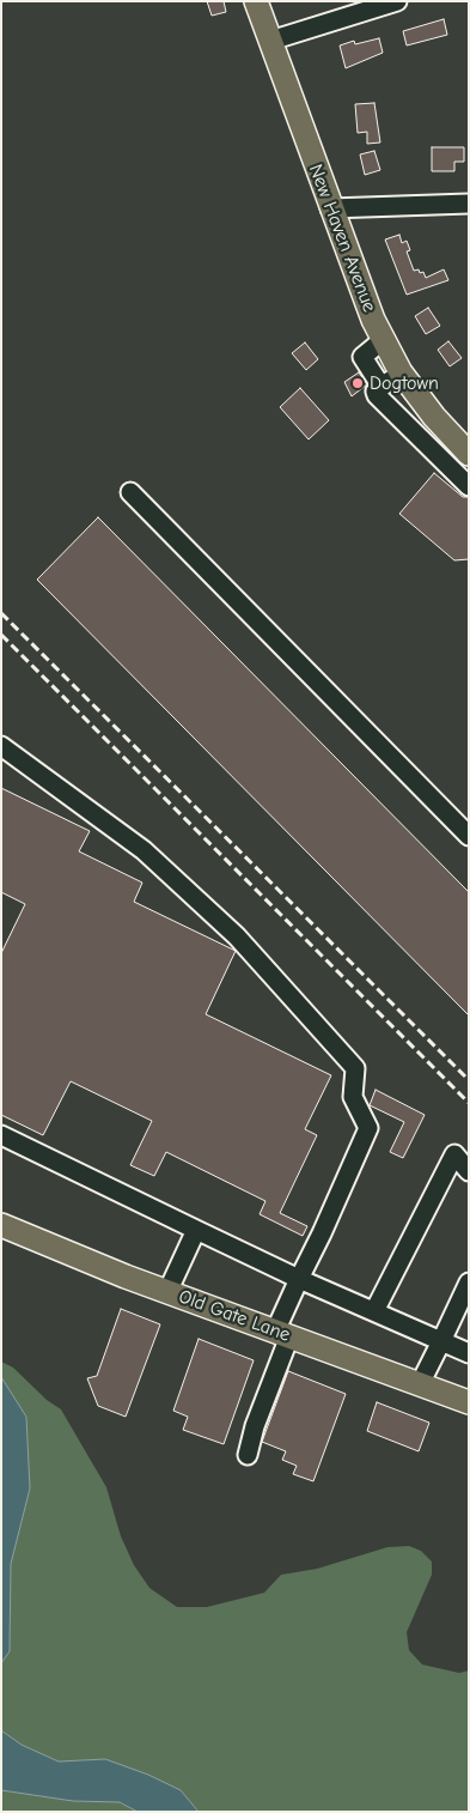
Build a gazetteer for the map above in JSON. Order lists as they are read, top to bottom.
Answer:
{
  "streets": {
    "main road": ["New Haven Avenue", "Old Gate Lane"]
  },
  "places": ["Dogtown"]
}
